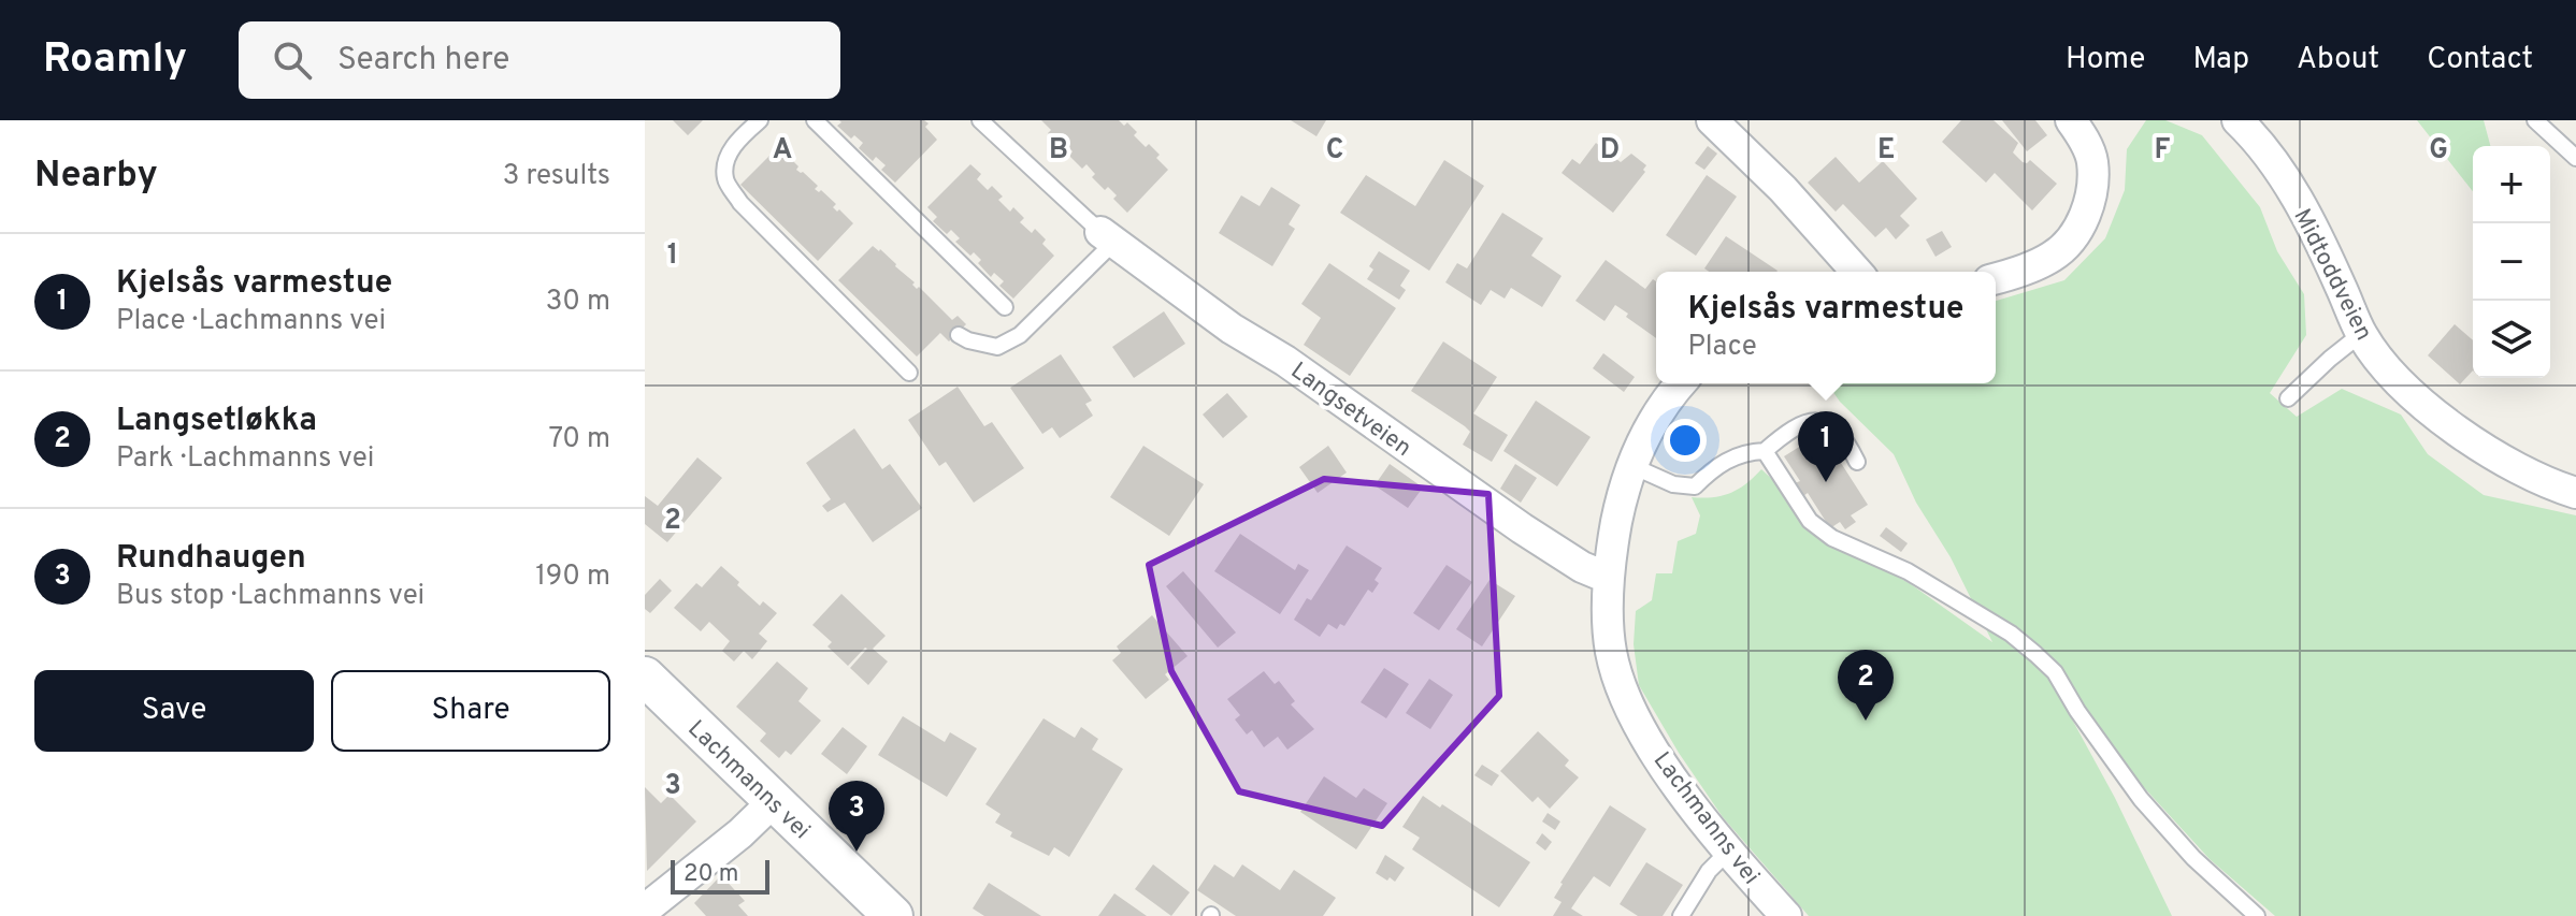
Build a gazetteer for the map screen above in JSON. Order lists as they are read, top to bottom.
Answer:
{
  "streets": {
    "street": ["Midtoddveien", "Langsetveien", "Lachmanns vei"]
  },
  "crossings": [
    ["Langsetveien", "Lachmanns vei"]
  ],
  "scale_bar": "20 m",
  "page": {
    "header": "Roamly",
    "search": "Search here",
    "nav": [
      "Home",
      "Map",
      "About",
      "Contact"
    ],
    "heading": ["Nearby", "3 results"],
    "map_buttons": ["+", "−"],
    "list": [
      {
        "mark": "1",
        "name": "Kjelsås varmestue",
        "note": "Place · Lachmanns vei",
        "value": "30 m"
      },
      {
        "mark": "2",
        "name": "Langsetløkka",
        "note": "Park · Lachmanns vei",
        "value": "70 m"
      },
      {
        "mark": "3",
        "name": "Rundhaugen",
        "note": "Bus stop · Lachmanns vei",
        "value": "190 m"
      }
    ],
    "popup": ["Kjelsås varmestue", "Place"],
    "pins": ["1", "2", "3"],
    "buttons": ["Save", "Share"],
    "scale": "20 m"
  },
  "grid": {
    "columns": [
      "A",
      "B",
      "C",
      "D",
      "E",
      "F",
      "G"
    ],
    "rows": ["1", "2", "3"]
  }
}
